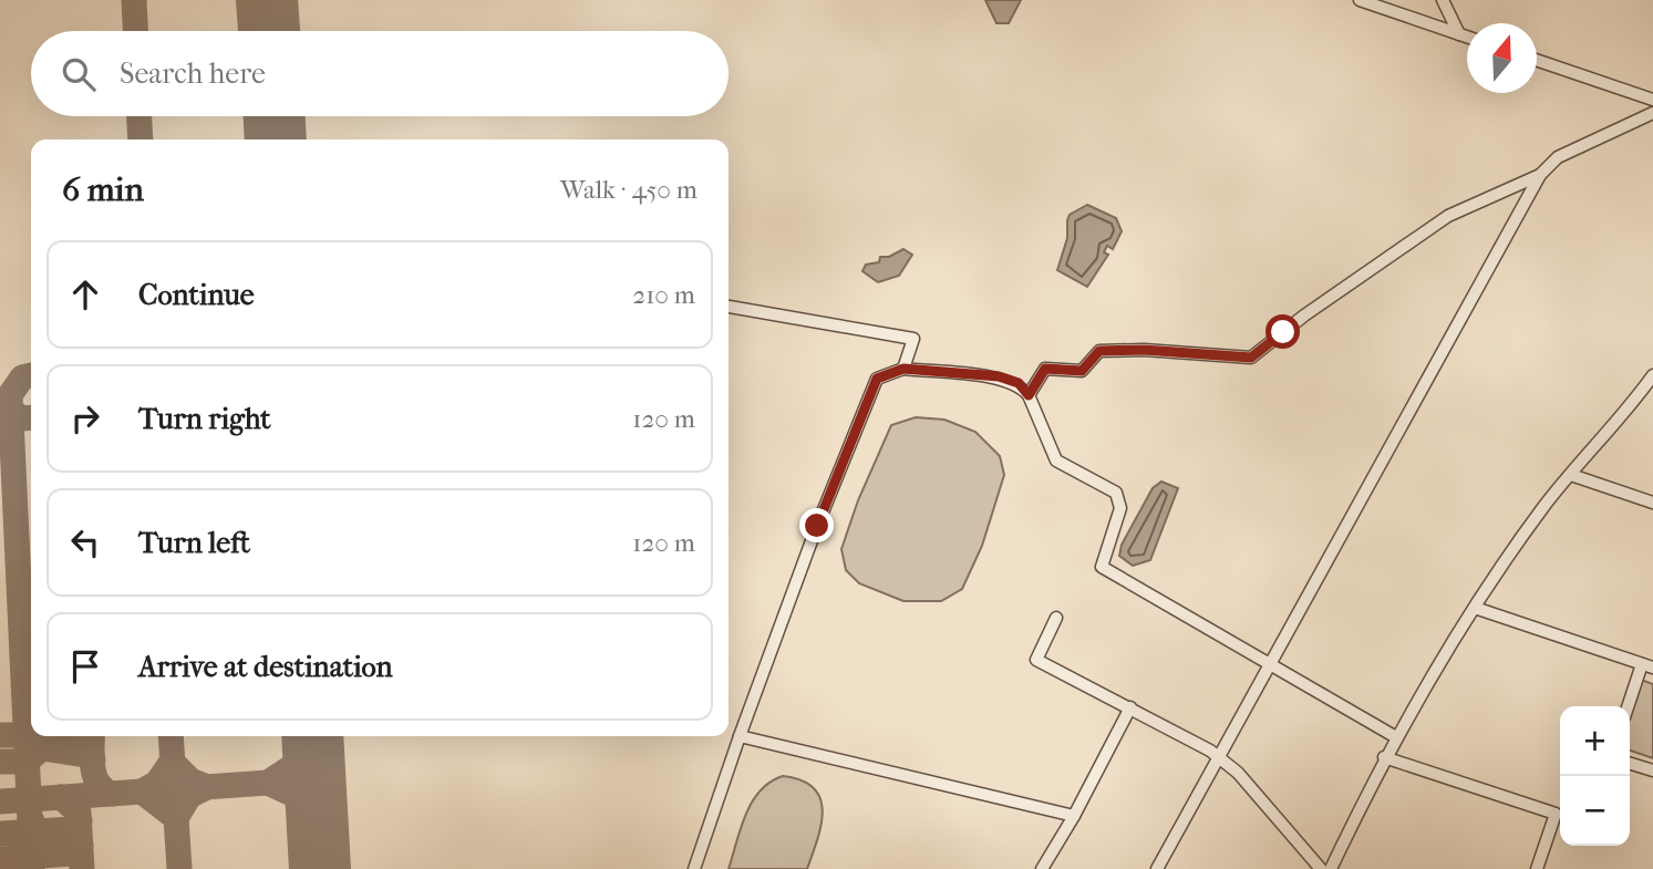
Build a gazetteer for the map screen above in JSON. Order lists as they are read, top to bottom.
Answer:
{
  "north": "top",
  "page": {
    "search": "Search here",
    "heading": ["6 min", "Walk · 450 m"],
    "list": [
      ["Continue", "210 m"],
      ["Turn right", "120 m"],
      ["Turn left", "120 m"],
      "Arrive at destination"
    ],
    "map_buttons": ["+", "−"]
  }
}
